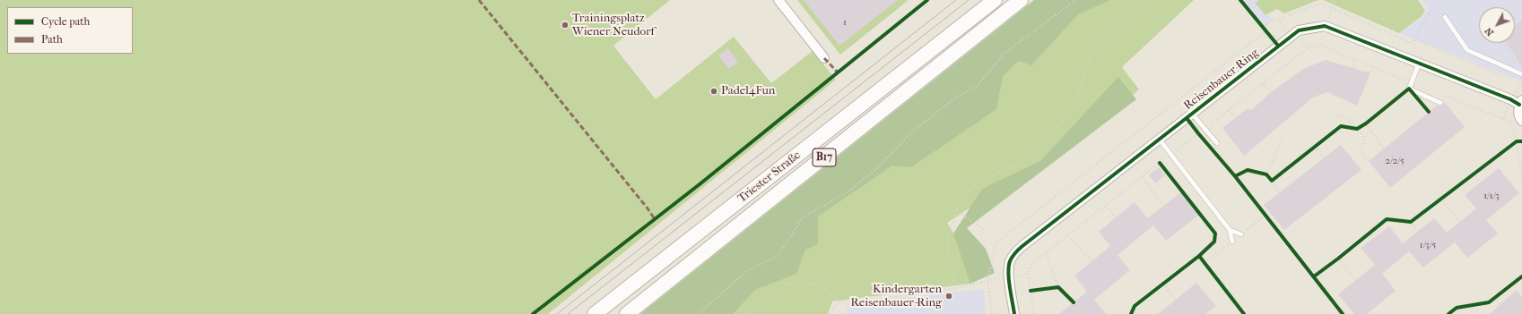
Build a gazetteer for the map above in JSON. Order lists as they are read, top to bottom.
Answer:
{
  "streets": {
    "main road": ["B17", "Triester Straße"],
    "street": ["Reisenbauer-Ring"]
  },
  "places": ["Trainingsplatz Wiener Neudorf", "Padel4Fun", "Kindergarten Reisenbauer-Ring"],
  "house_numbers": [
    "1",
    "2/2/5",
    "1/1/3",
    "1/3/5"
  ],
  "legend": ["Cycle path", "Path"],
  "north": "bottom left"
}
